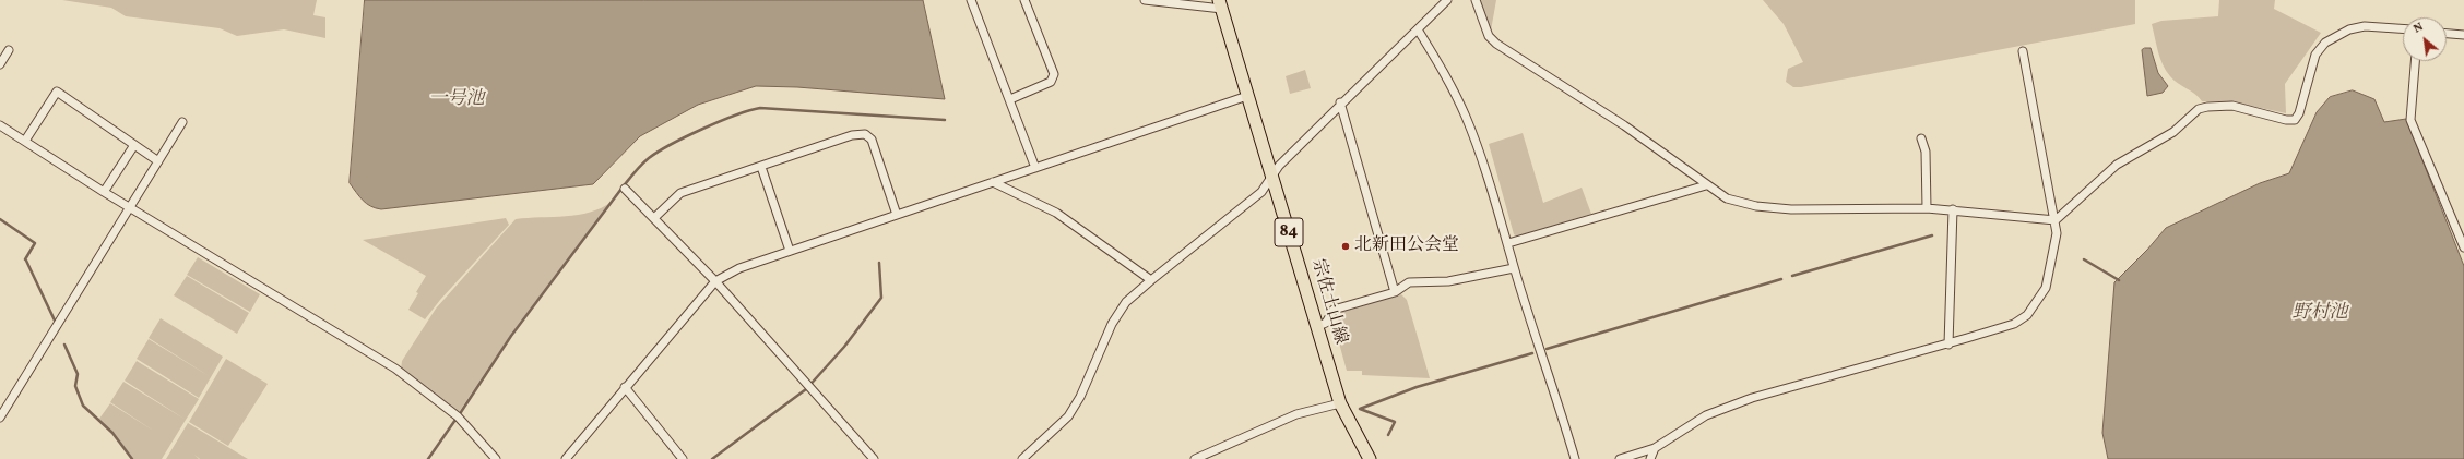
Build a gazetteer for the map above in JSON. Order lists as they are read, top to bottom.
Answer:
{
  "streets": {
    "main road": ["84", "宗佐土山線"]
  },
  "water": ["一号池", "野村池"],
  "places": ["北新田公会堂"],
  "north": "top left"
}
